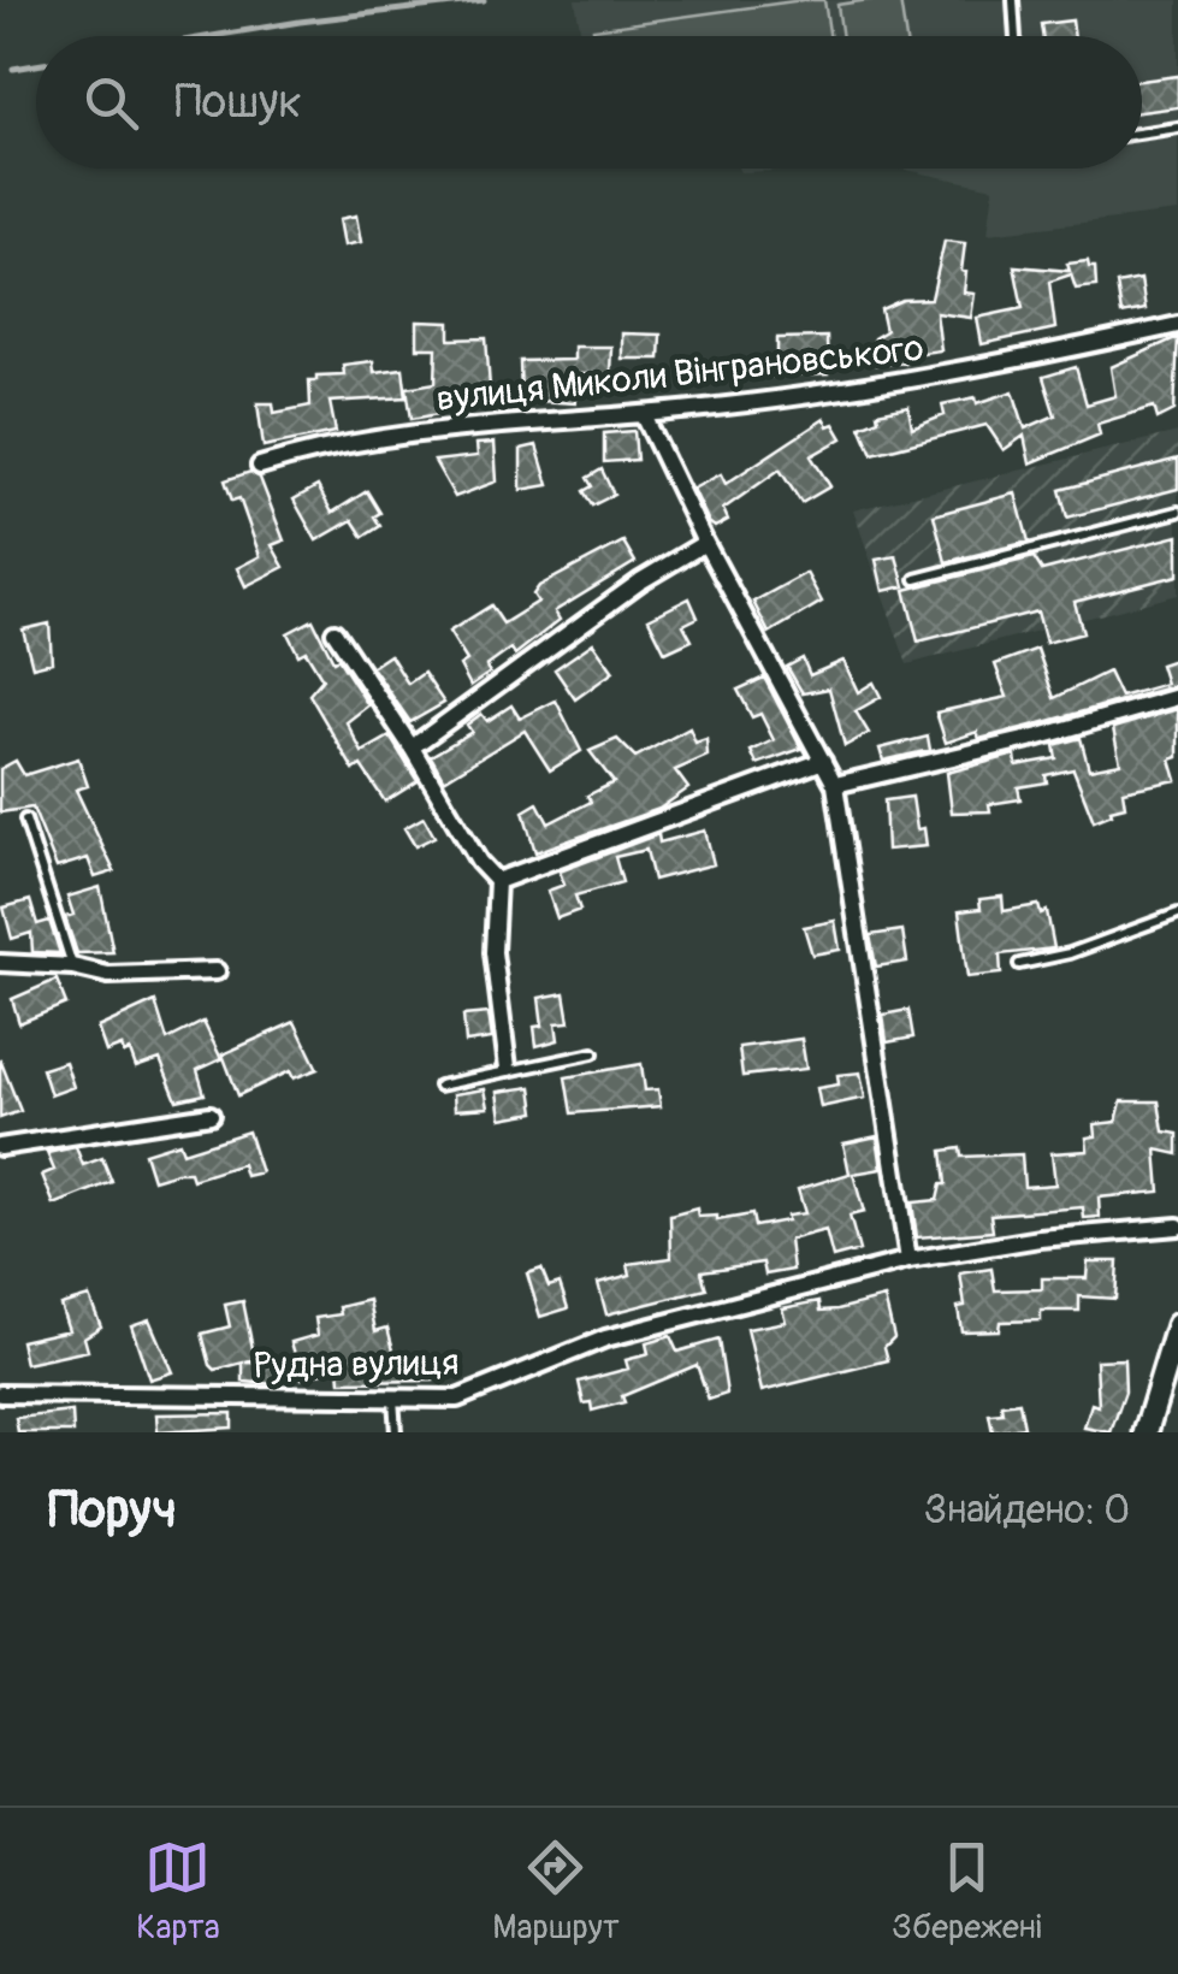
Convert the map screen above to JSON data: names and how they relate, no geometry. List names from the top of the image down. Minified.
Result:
{"streets":{"street":["вулиця Миколи Вінграновського","Рудна вулиця"]},"page":{"search":"Пошук","heading":["Поруч","Знайдено: 0"],"nav":["Карта","Маршрут","Збережені"]}}
